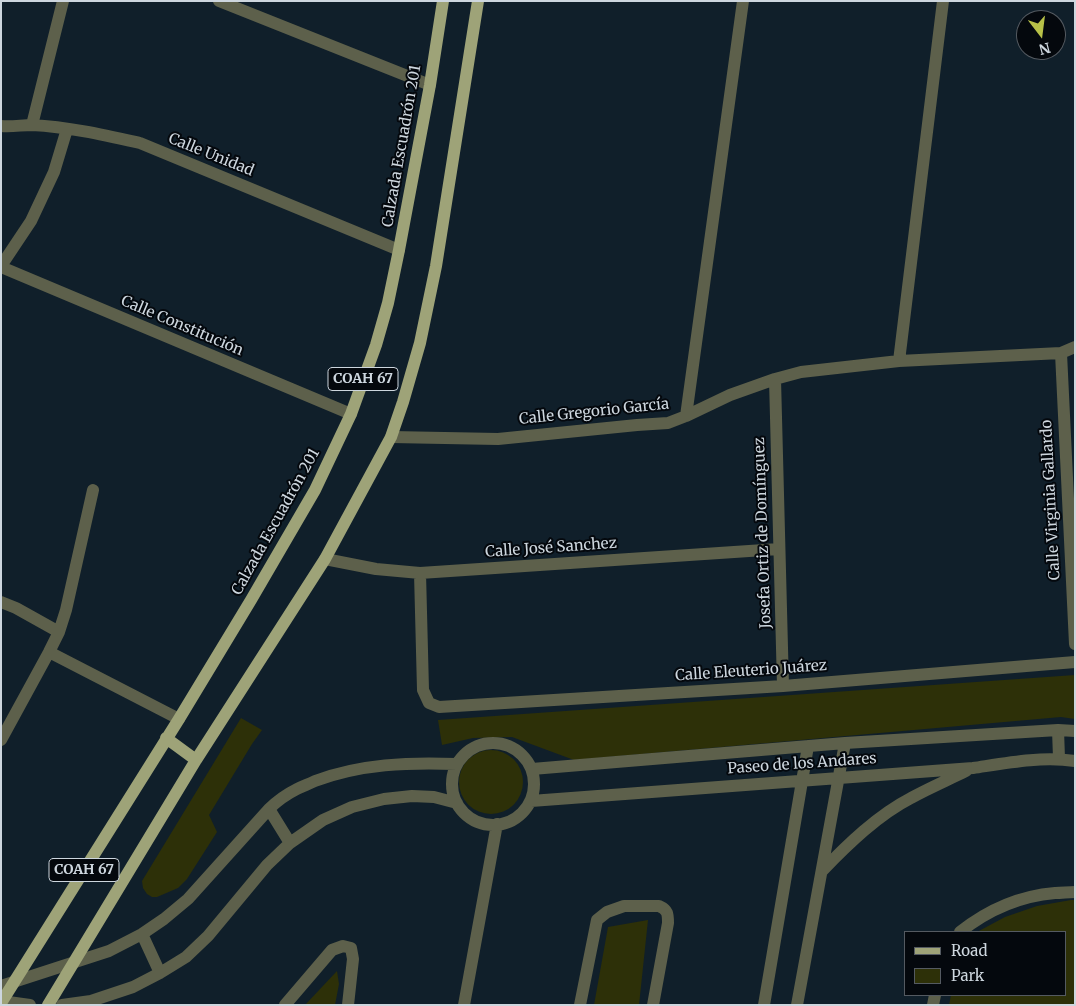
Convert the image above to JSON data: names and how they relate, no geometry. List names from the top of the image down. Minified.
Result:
{"streets":{"main road":["Calzada Escuadrón 201","COAH 67"],"street":["Calle Unidad","Calle Constitución","Calle Gregorio García","Calle Virginia Gallardo","Josefa Ortiz de Domínguez","Calle José Sanchez","Calle Eleuterio Juárez","Paseo de los Andares"]},"crossings":[["Calzada Escuadrón 201","Calle Unidad"],["Calzada Escuadrón 201","Calle Constitución"],["COAH 67","Calle Gregorio García"],["COAH 67","Calle José Sanchez"],["Calle Gregorio García","Calle Virginia Gallardo"],["Calle Gregorio García","Josefa Ortiz de Domínguez"],["Josefa Ortiz de Domínguez","Calle José Sanchez"],["Josefa Ortiz de Domínguez","Calle Eleuterio Juárez"],["Calle José Sanchez","Calle Eleuterio Juárez"]],"legend":["Road","Park"],"north":"bottom"}
